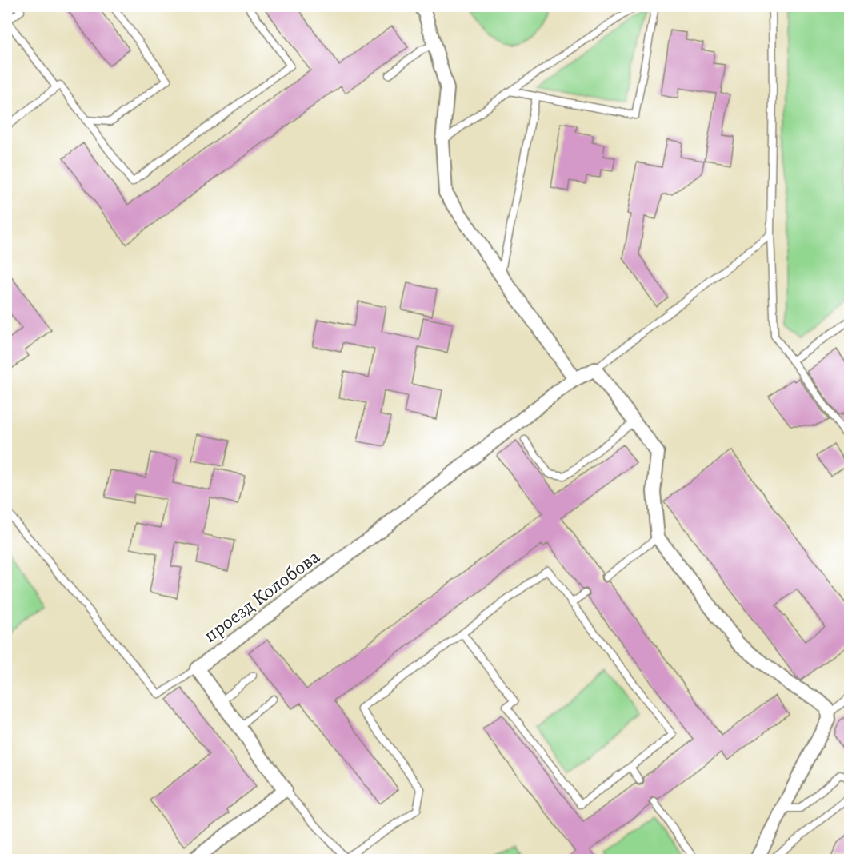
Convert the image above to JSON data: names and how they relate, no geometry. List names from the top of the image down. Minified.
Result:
{"streets":{"street":["проезд Колобова"]}}
